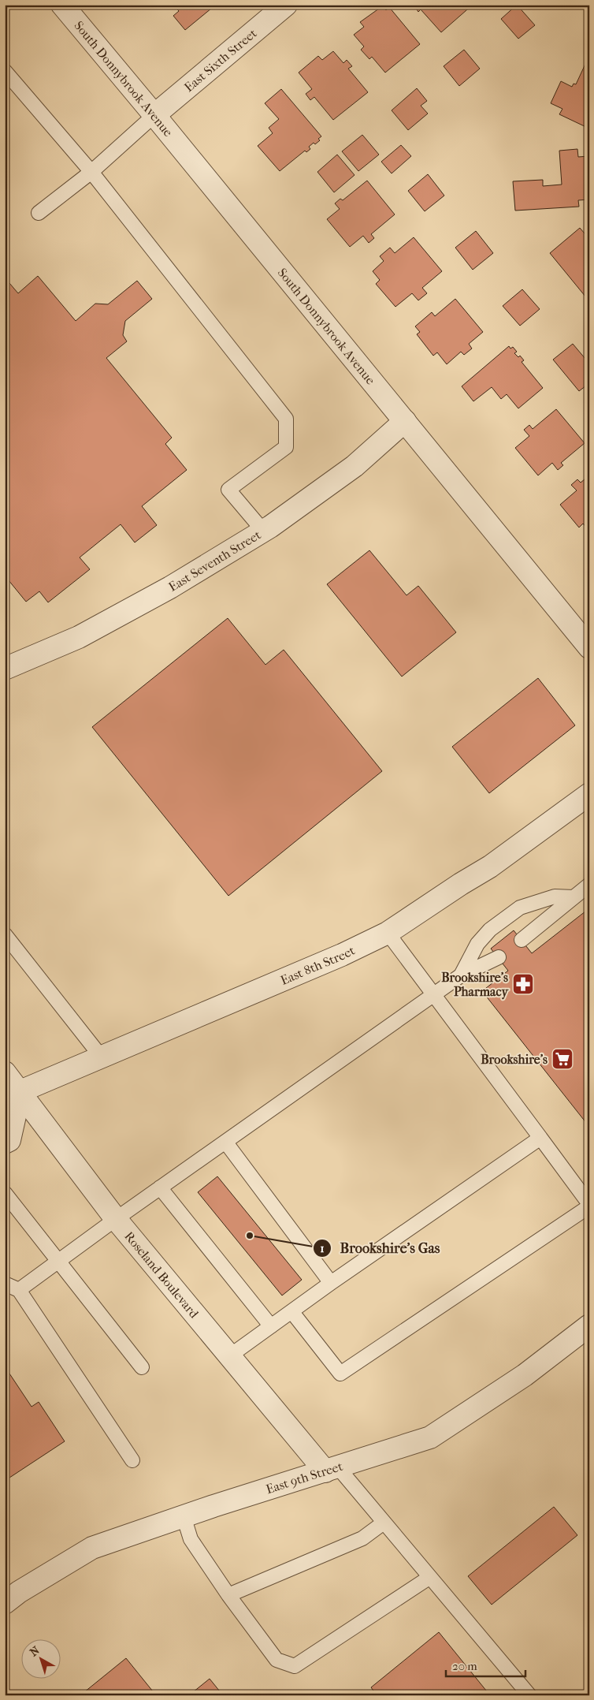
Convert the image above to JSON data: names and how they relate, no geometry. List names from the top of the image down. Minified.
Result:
{"streets":{"street":["East Sixth Street","South Donnybrook Avenue","East Seventh Street","East 8th Street","Roseland Boulevard","East 9th Street"]},"crossings":[["East Sixth Street","South Donnybrook Avenue"],["South Donnybrook Avenue","East Seventh Street"],["East 8th Street","Roseland Boulevard"],["Roseland Boulevard","East 9th Street"]],"places":{"pharmacy":["Brookshire's Pharmacy"],"supermarket":["Brookshire's"],"other":["Brookshire's Gas"]},"scale_bar":"20 m","north":"top left"}
